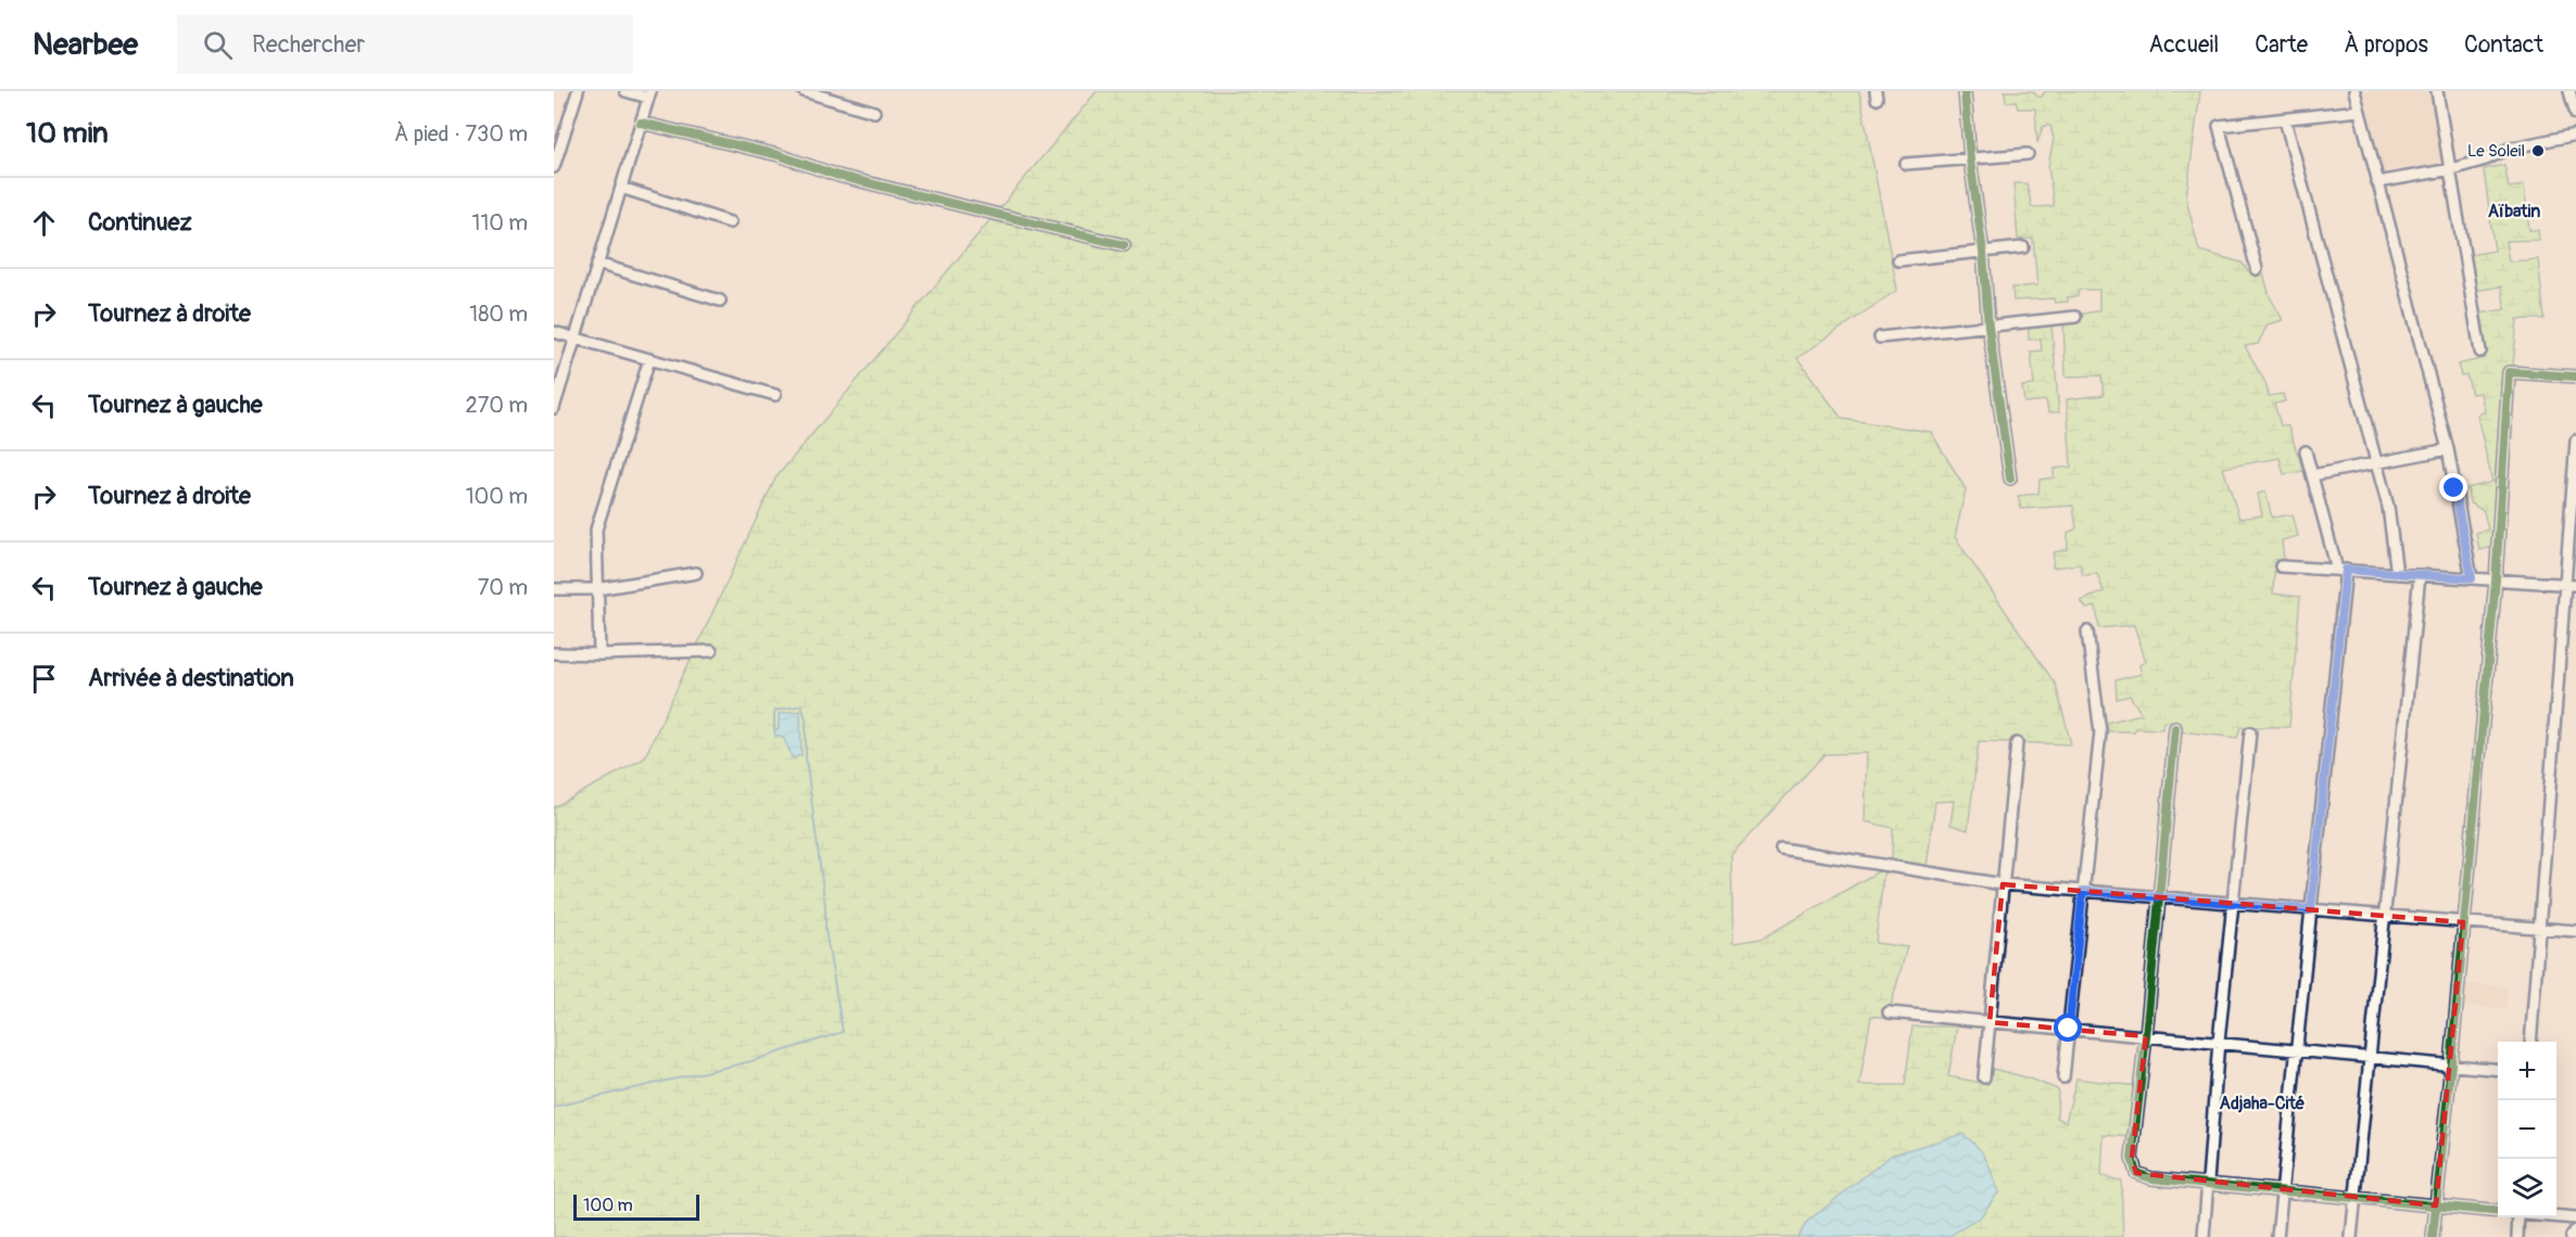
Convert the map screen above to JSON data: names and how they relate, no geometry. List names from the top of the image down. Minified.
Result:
{"districts":["Aïbatin","Adjaha-Cité"],"places":["Le Soleil"],"scale_bar":"100 m","page":{"header":"Nearbee","search":"Rechercher","nav":["Accueil","Carte","À propos","Contact"],"heading":["10 min","À pied · 730 m"],"list":[["Continuez","110 m"],["Tournez à droite","180 m"],["Tournez à gauche","270 m"],["Tournez à droite","100 m"],["Tournez à gauche","70 m"],"Arrivée à destination"],"map_buttons":["+","−"],"scale":"100 m"}}
